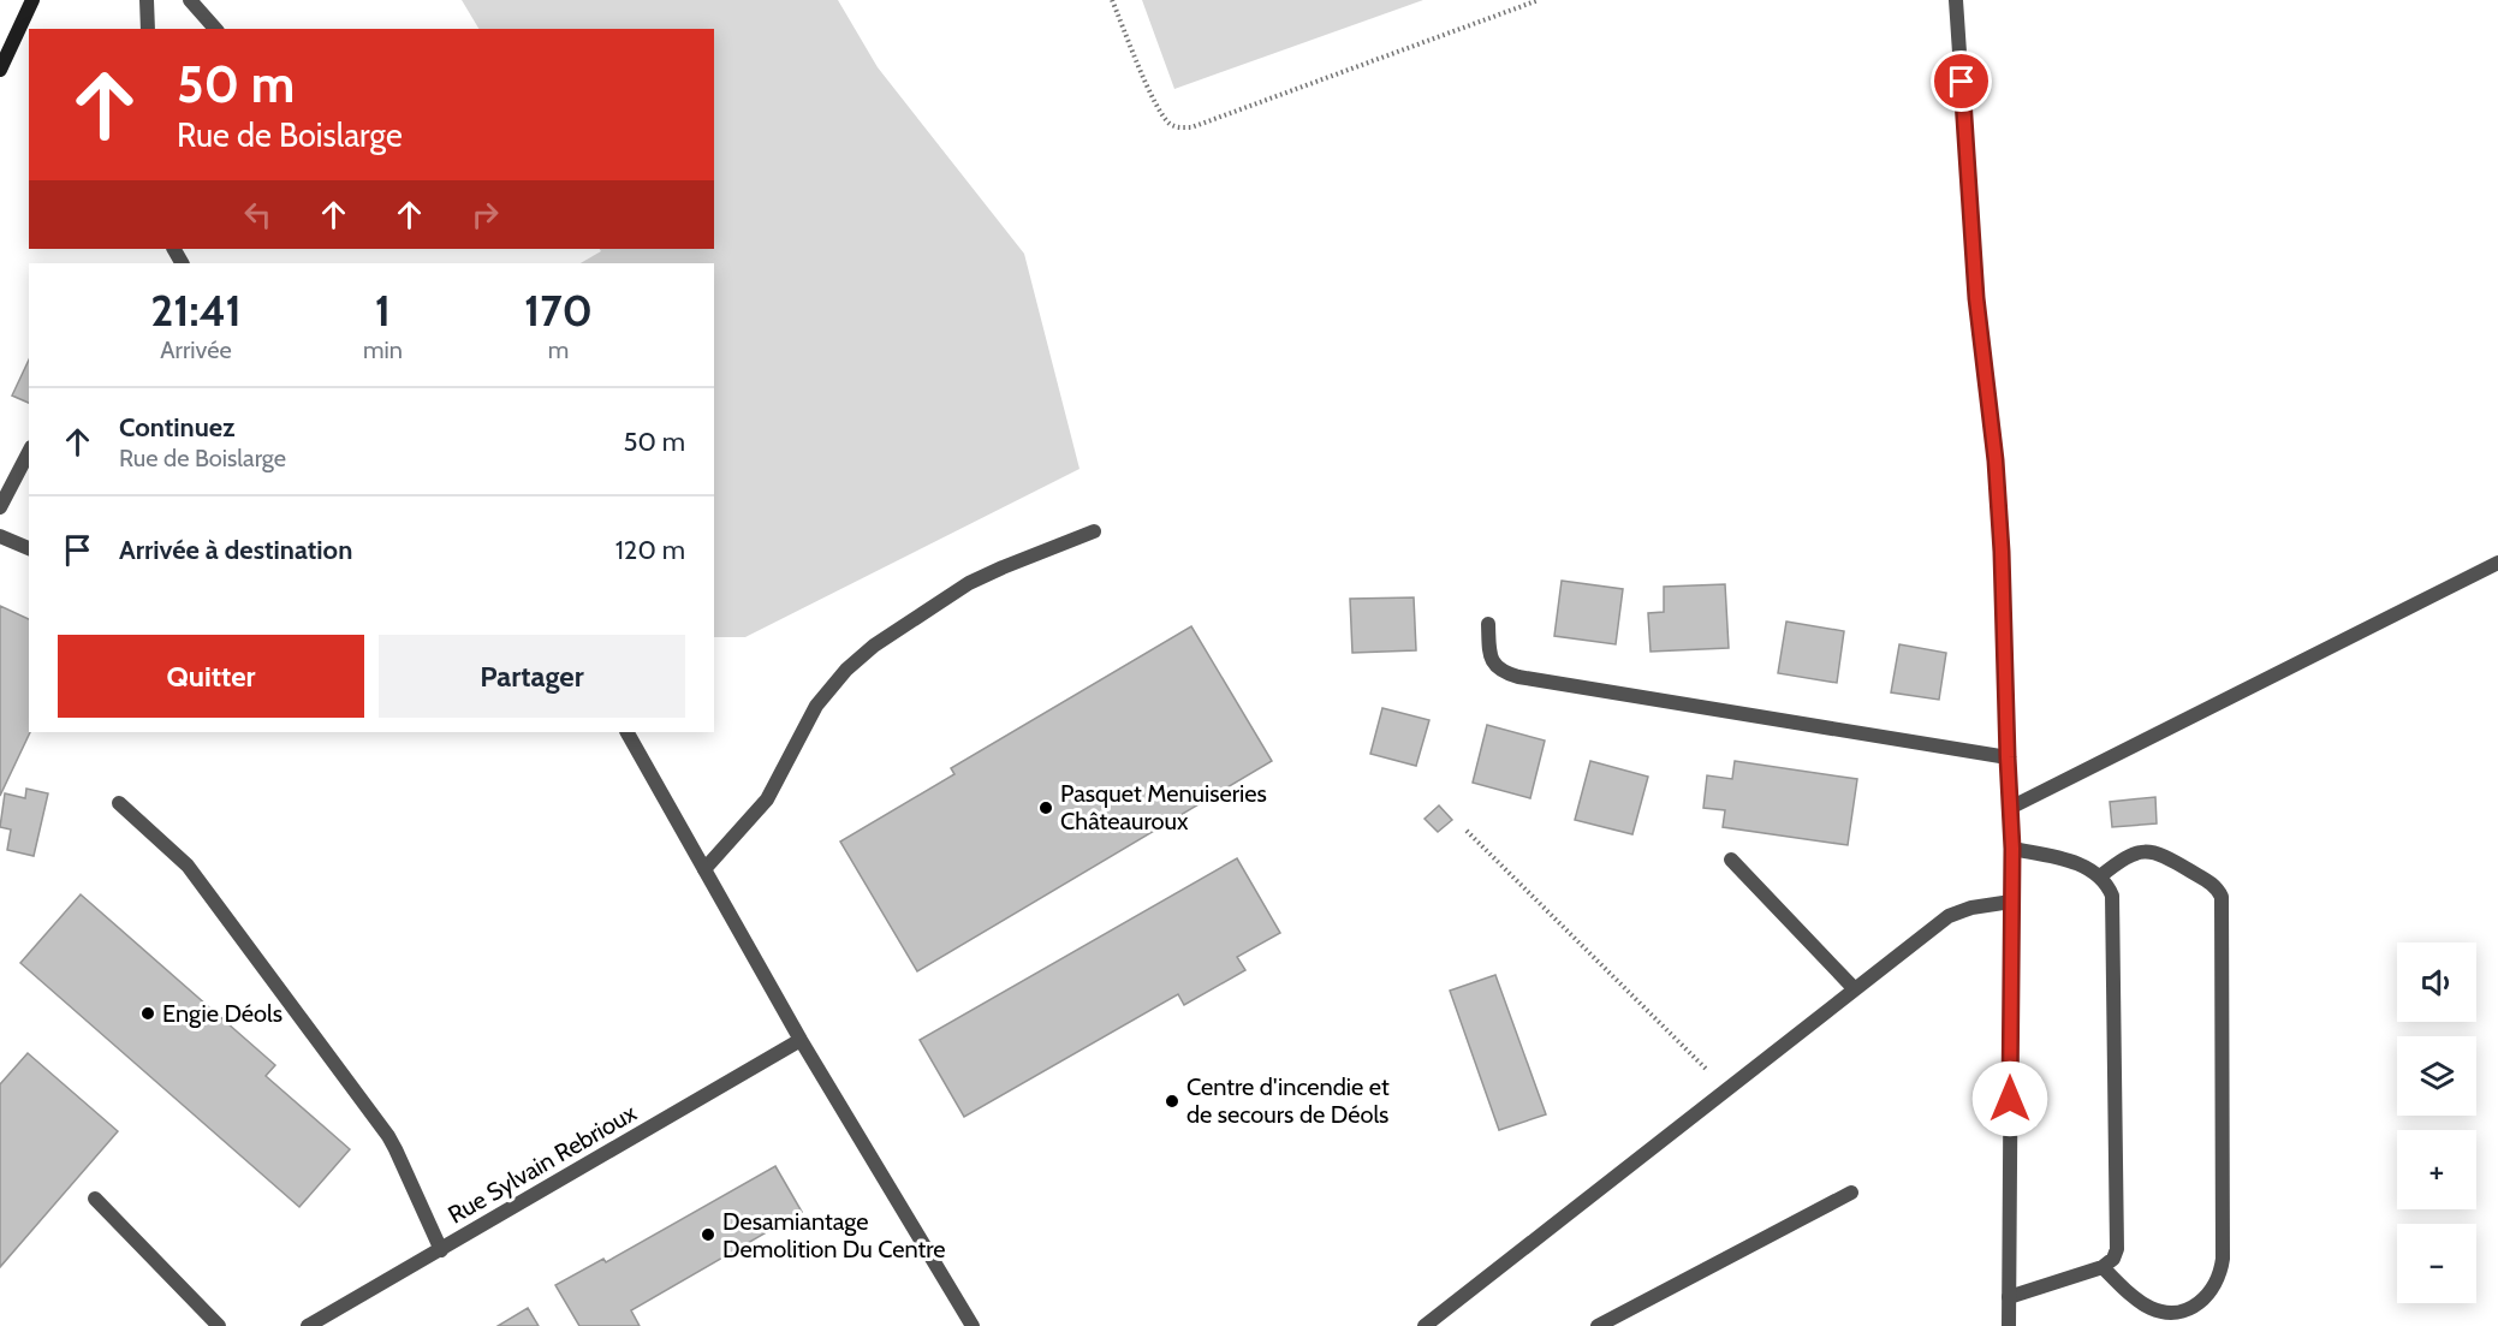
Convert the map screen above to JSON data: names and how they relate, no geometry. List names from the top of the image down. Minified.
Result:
{"streets":{"street":["Rue Sylvain Rebrioux"]},"places":["Pasquet Menuiseries Châteauroux","Engie Déols","Centre d'incendie et de secours de Déols","Desamiantage Demolition Du Centre"],"page":{"turn":["50 m","Rue de Boislarge"],"eta":["21:41","Arrivée","1","min","170","m"],"list":[{"name":"Continuez","note":"Rue de Boislarge","value":"50 m"},{"name":"Arrivée à destination","value":"120 m"}],"buttons":["Quitter","Partager"],"map_buttons":["+","−"]}}
